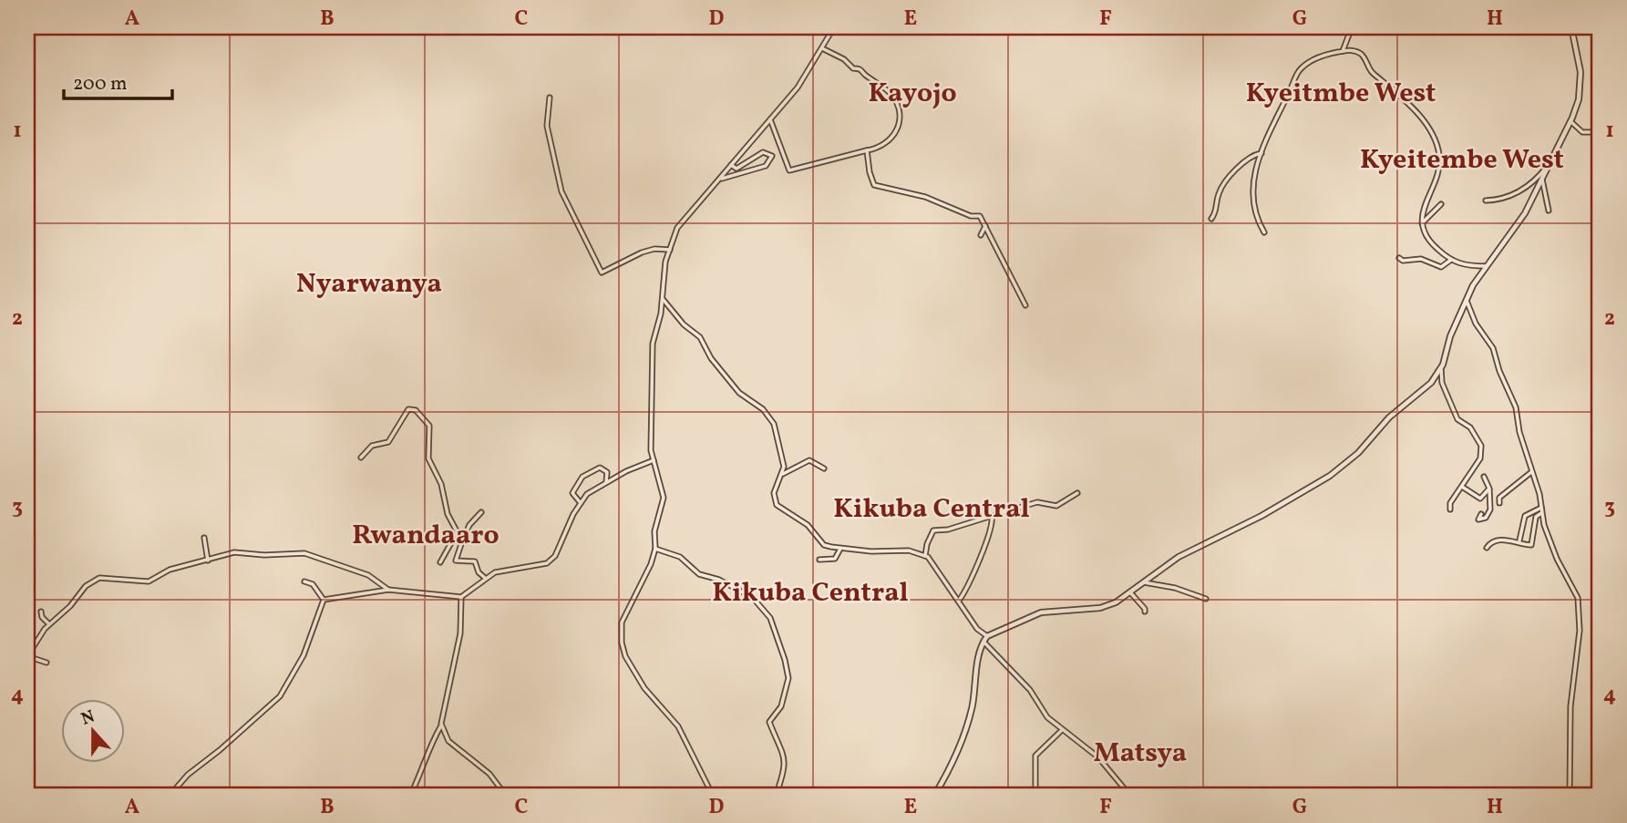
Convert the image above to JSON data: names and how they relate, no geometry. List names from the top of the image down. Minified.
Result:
{"districts":["Kayojo","Kyeitmbe West","Kyeitembe West","Nyarwanya","Kikuba Central","Rwandaaro","Kikuba Central","Matsya"],"scale_bar":"200 m","north":"top","grid":{"columns":["A","B","C","D","E","F","G","H"],"rows":["1","2","3","4"]}}
